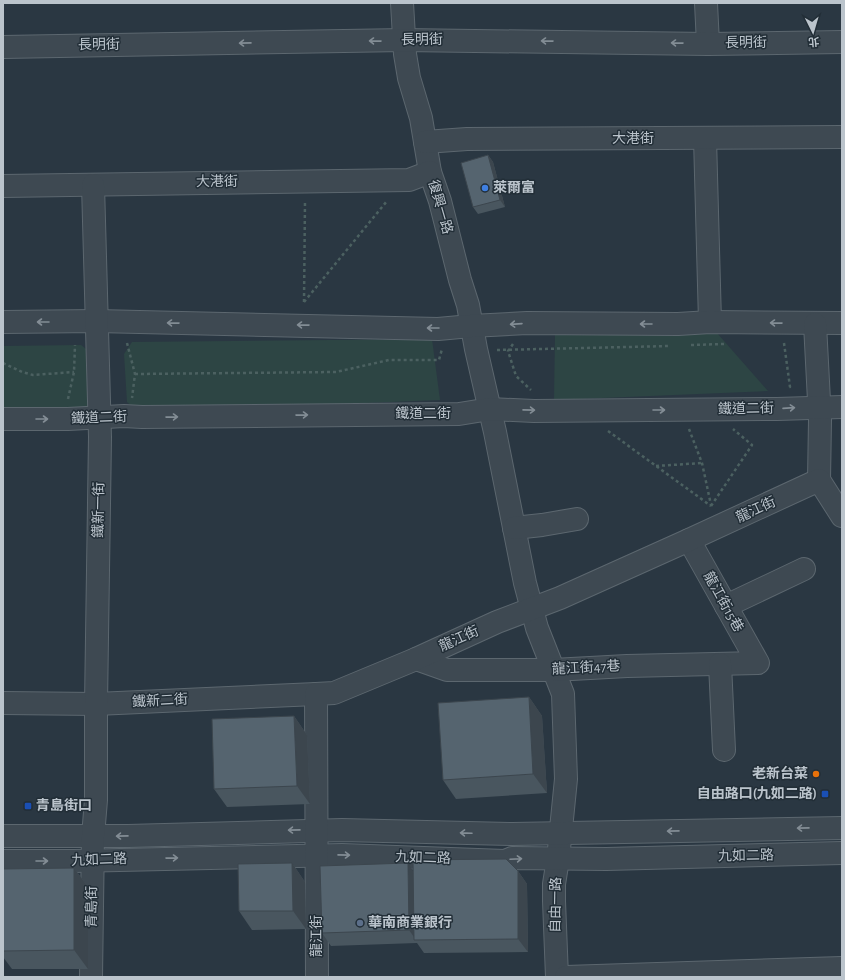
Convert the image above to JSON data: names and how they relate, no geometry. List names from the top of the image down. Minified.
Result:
{"streets":{"street":["長明街","大港街","復興一路","鐵道二街","鐵新一街","龍江街","龍江街15巷","龍江街47巷","鐵新二街","九如二路","自由一路","青島街"]},"crossings":[["長明街","復興一路"],["大港街","復興一路"],["大港街","鐵新一街"],["復興一路","鐵道二街"],["復興一路","龍江街"],["復興一路","自由一路"],["鐵道二街","鐵新一街"],["鐵新一街","鐵新二街"],["鐵新一街","九如二路"],["鐵新一街","青島街"],["龍江街","龍江街15巷"],["龍江街","龍江街47巷"],["龍江街","鐵新二街"],["龍江街","九如二路"],["龍江街","自由一路"],["龍江街15巷","龍江街47巷"],["龍江街47巷","自由一路"],["九如二路","自由一路"],["九如二路","青島街"]],"one_way":["長明街"],"places":{"other":["萊爾富","老新台菜","華南商業銀行"],"transit":["自由路口(九如二路)","青島街口"]},"north":"bottom"}
